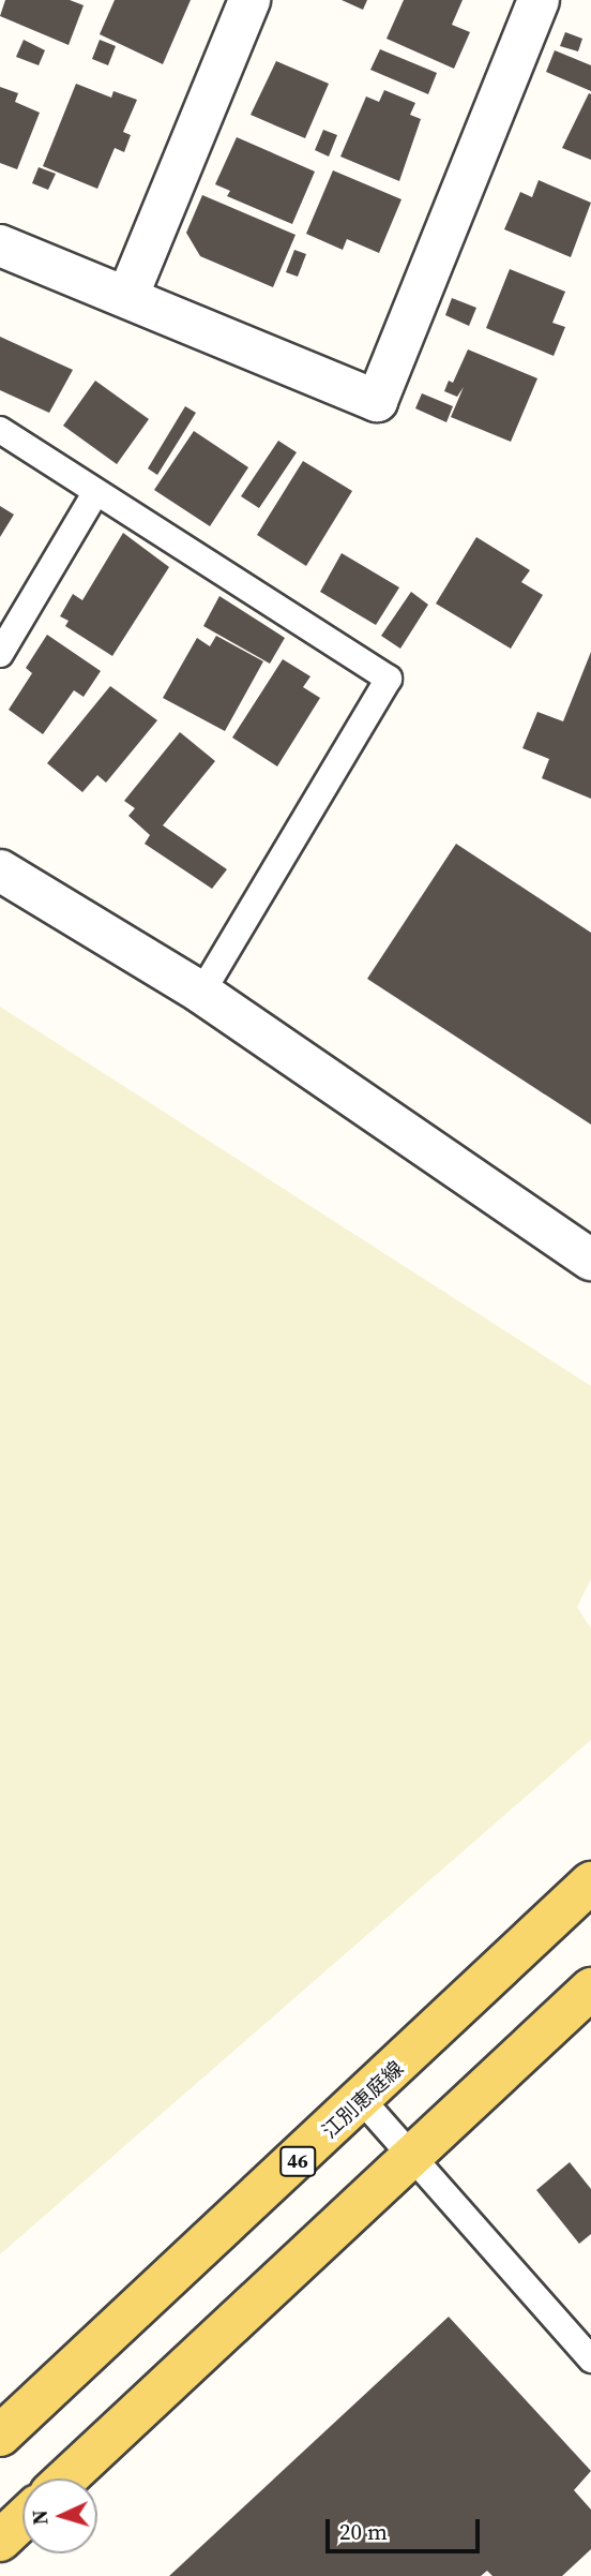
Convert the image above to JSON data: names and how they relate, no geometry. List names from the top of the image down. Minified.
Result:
{"streets":{"main road":["江別恵庭線","46"]},"scale_bar":"20 m","north":"left"}
